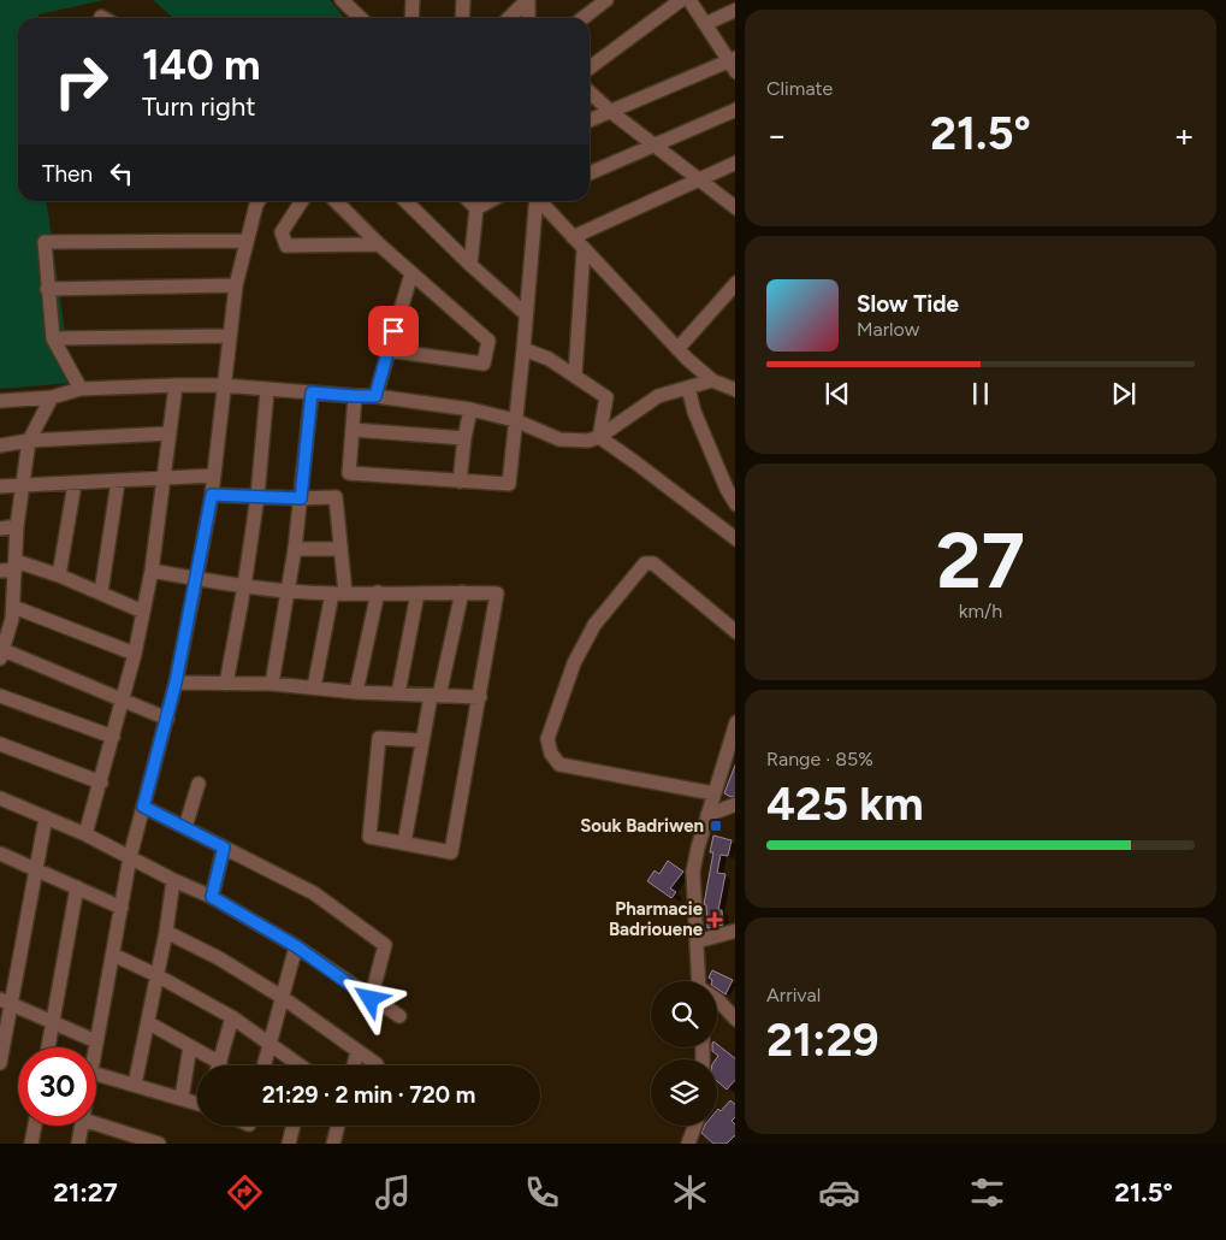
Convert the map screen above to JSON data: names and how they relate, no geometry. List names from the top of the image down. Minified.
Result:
{"places":{"transit":["Souk Badriwen"],"health":["Pharmacie Badriouene"]},"page":{"tile":["Climate",["27","km/h"],["Range · 85%","425 km"],["Arrival","21:29"]],"turn":["140 m","Turn right"],"heat":["−","21.5°","+"],"then":"Then","song":["Slow Tide","Marlow"],"limit":"30","trip":"21:29 · 2 min · 720 m","tabs":["21:27","21.5°"]}}
